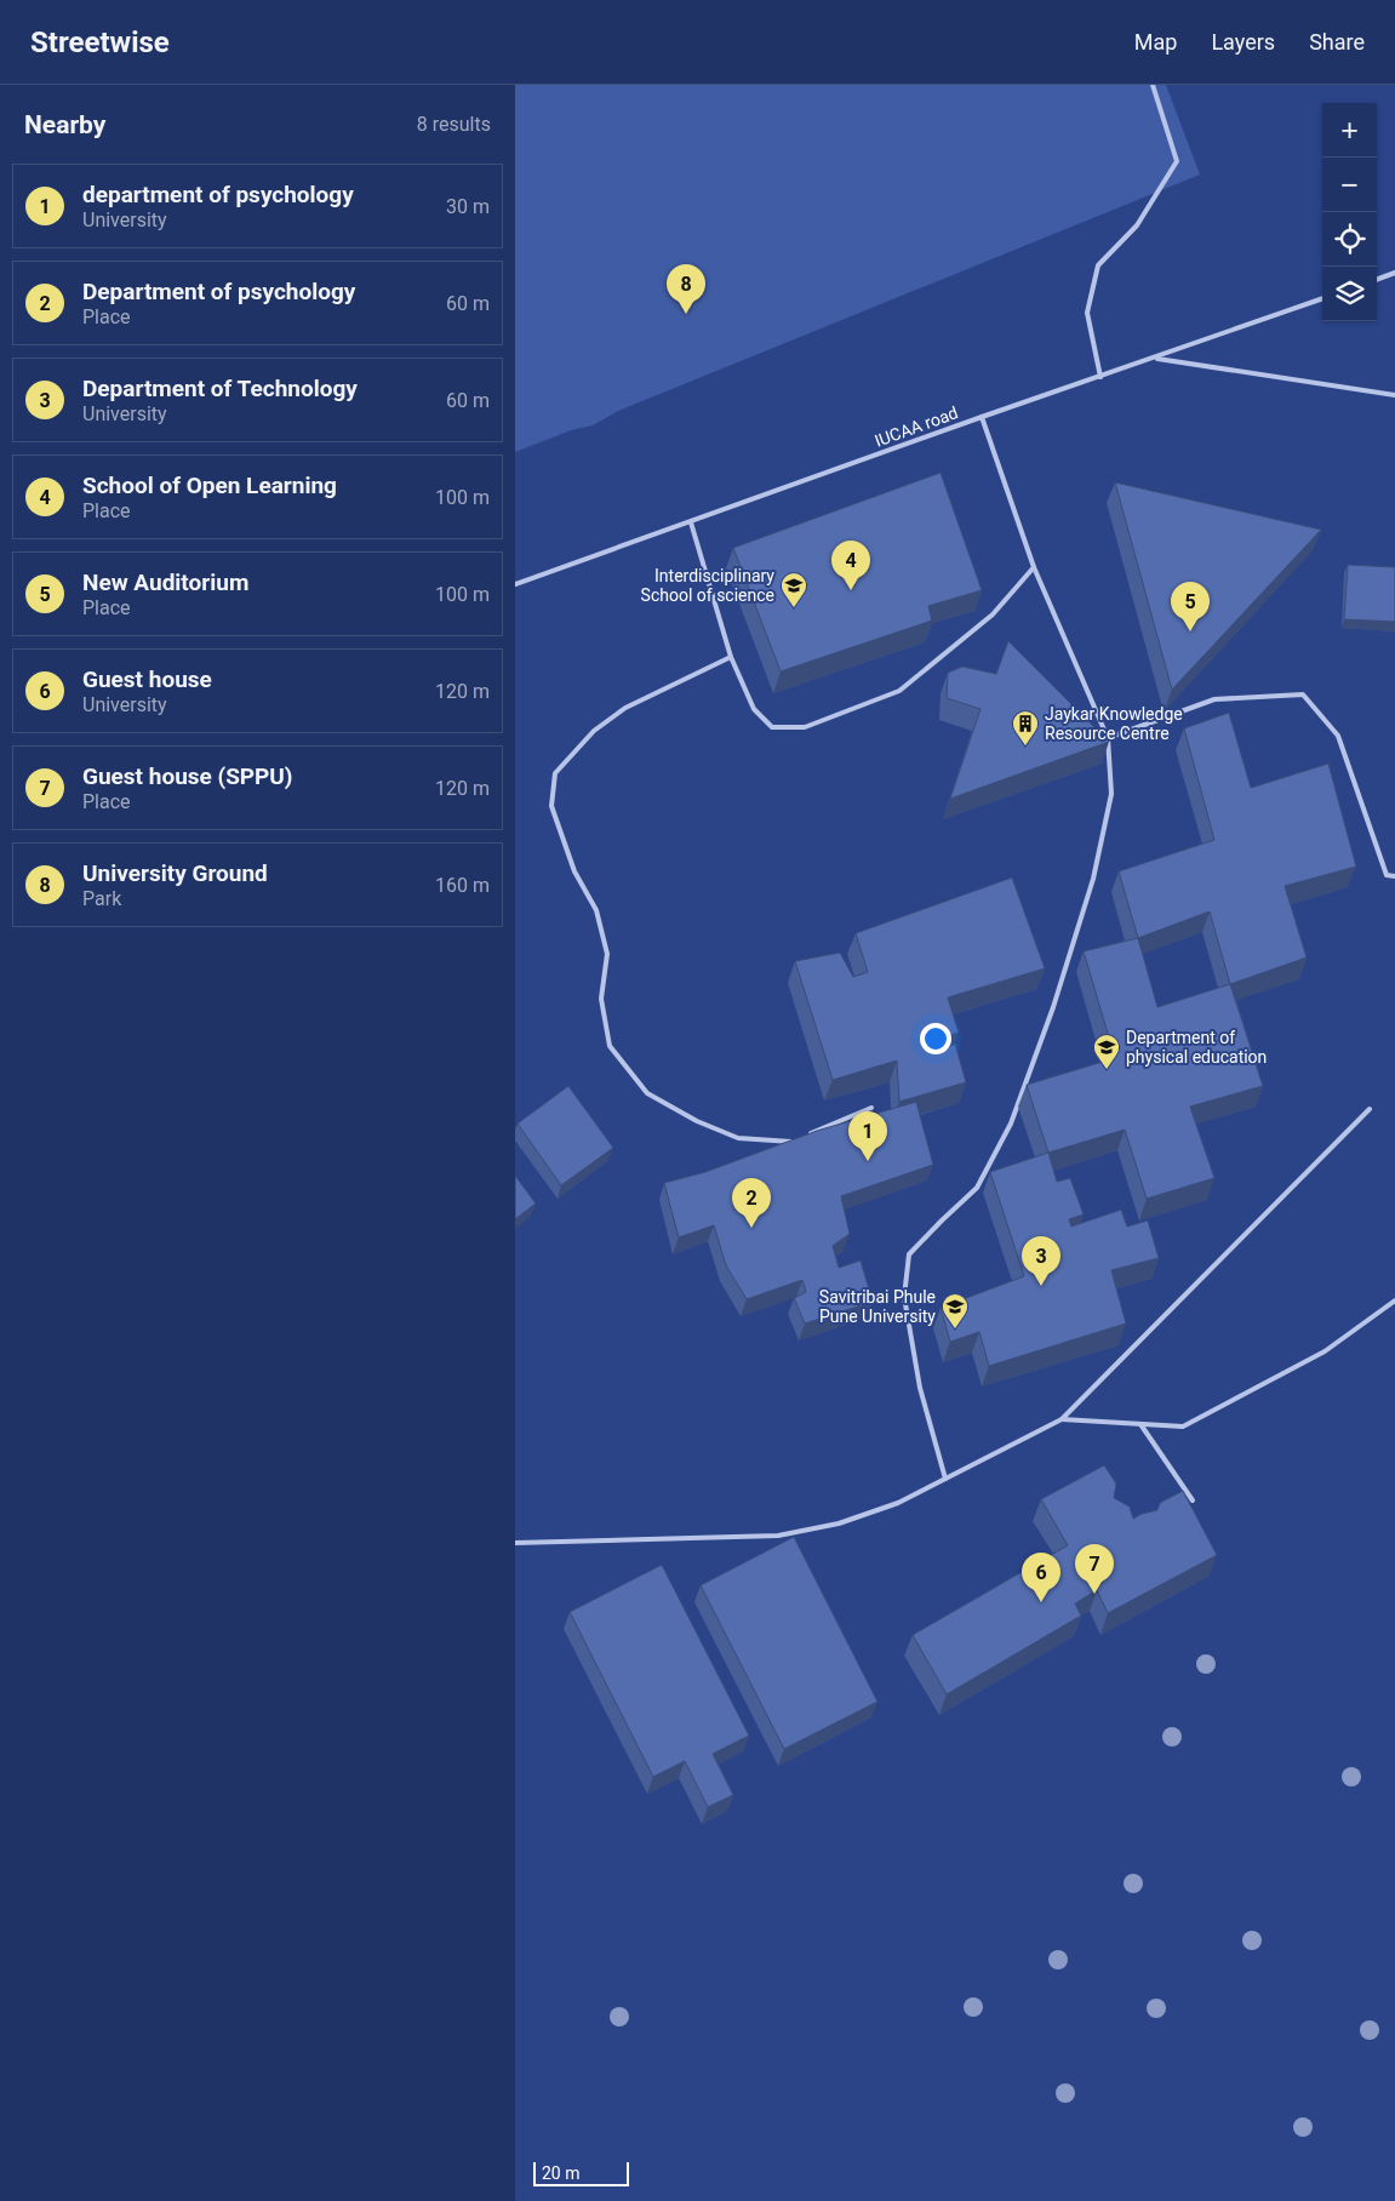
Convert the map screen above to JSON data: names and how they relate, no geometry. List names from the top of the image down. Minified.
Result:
{"streets":{"lane":["IUCAA road"]},"places":{"school or university":["Interdisciplinary School of science","Department of physical education","Savitribai Phule Pune University"],"building":["Jaykar Knowledge Resource Centre"]},"scale_bar":"20 m","page":{"header":"Streetwise","nav":["Map","Layers","Share"],"heading":["Nearby","8 results"],"map_buttons":["+","−"],"list":[{"mark":"1","name":"department of psychology","note":"University","value":"30 m"},{"mark":"2","name":"Department of psychology","note":"Place","value":"60 m"},{"mark":"3","name":"Department of Technology","note":"University","value":"60 m"},{"mark":"4","name":"School of Open Learning","note":"Place","value":"100 m"},{"mark":"5","name":"New Auditorium","note":"Place","value":"100 m"},{"mark":"6","name":"Guest house","note":"University","value":"120 m"},{"mark":"7","name":"Guest house (SPPU)","note":"Place","value":"120 m"},{"mark":"8","name":"University Ground","note":"Park","value":"160 m"}],"pins":["8","4","5","1","2","3","7","6"],"scale":"20 m"}}
